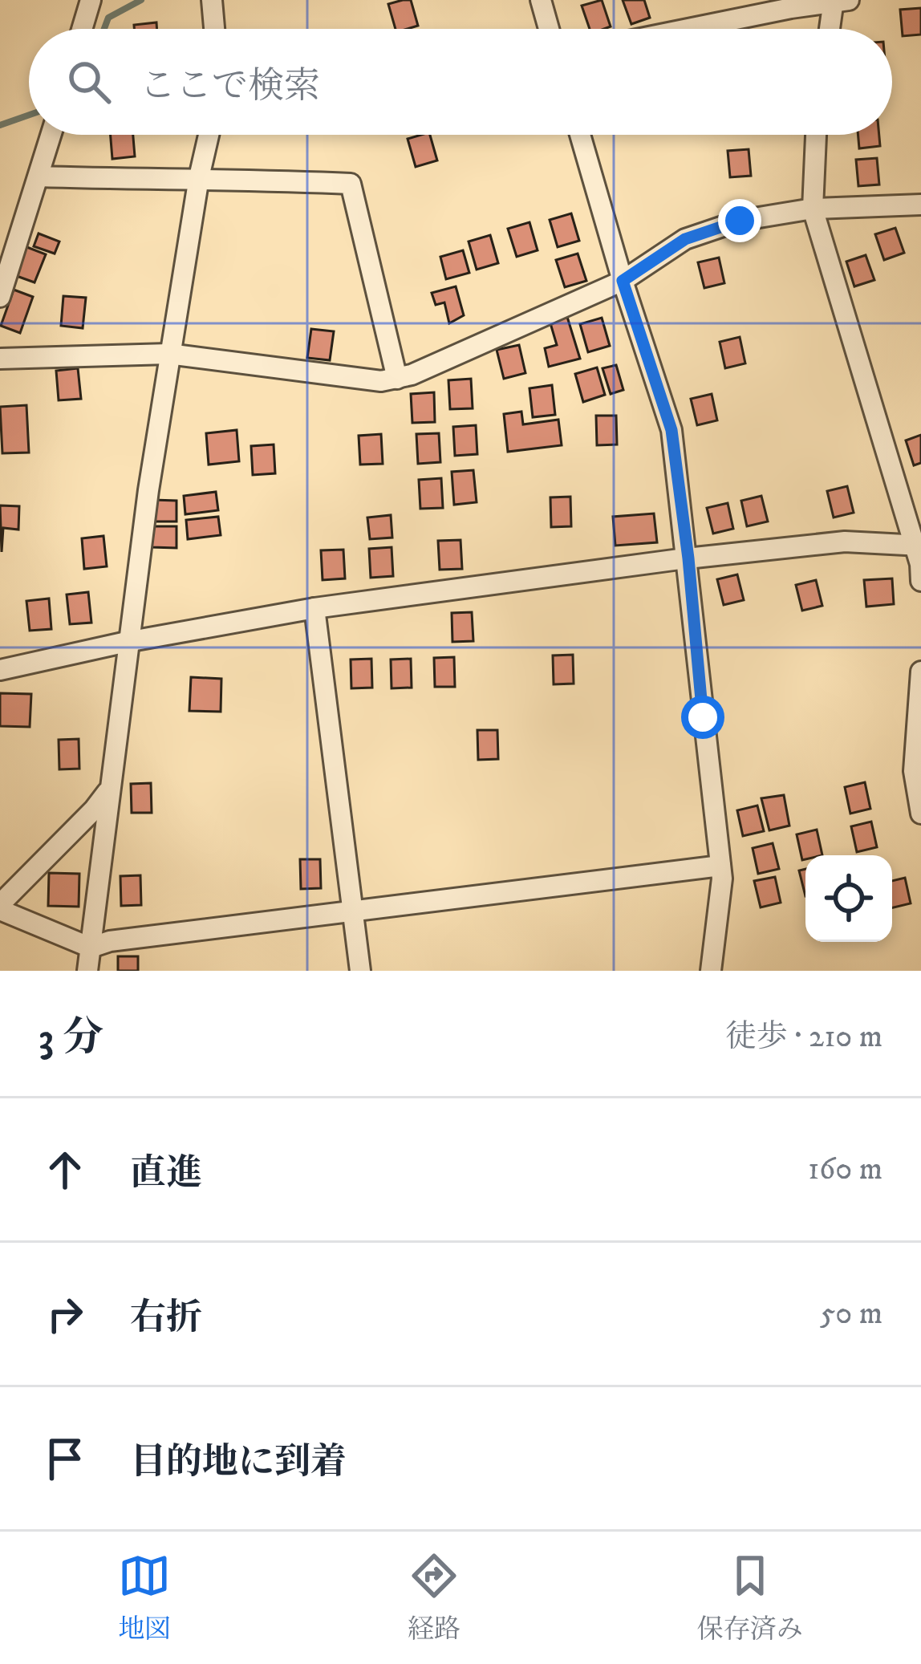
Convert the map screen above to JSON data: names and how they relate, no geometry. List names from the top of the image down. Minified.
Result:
{"page":{"search":"ここで検索","heading":["3 分","徒歩 · 210 m"],"list":[["直進","160 m"],["右折","50 m"],"目的地に到着"],"nav":["地図","経路","保存済み"]}}
